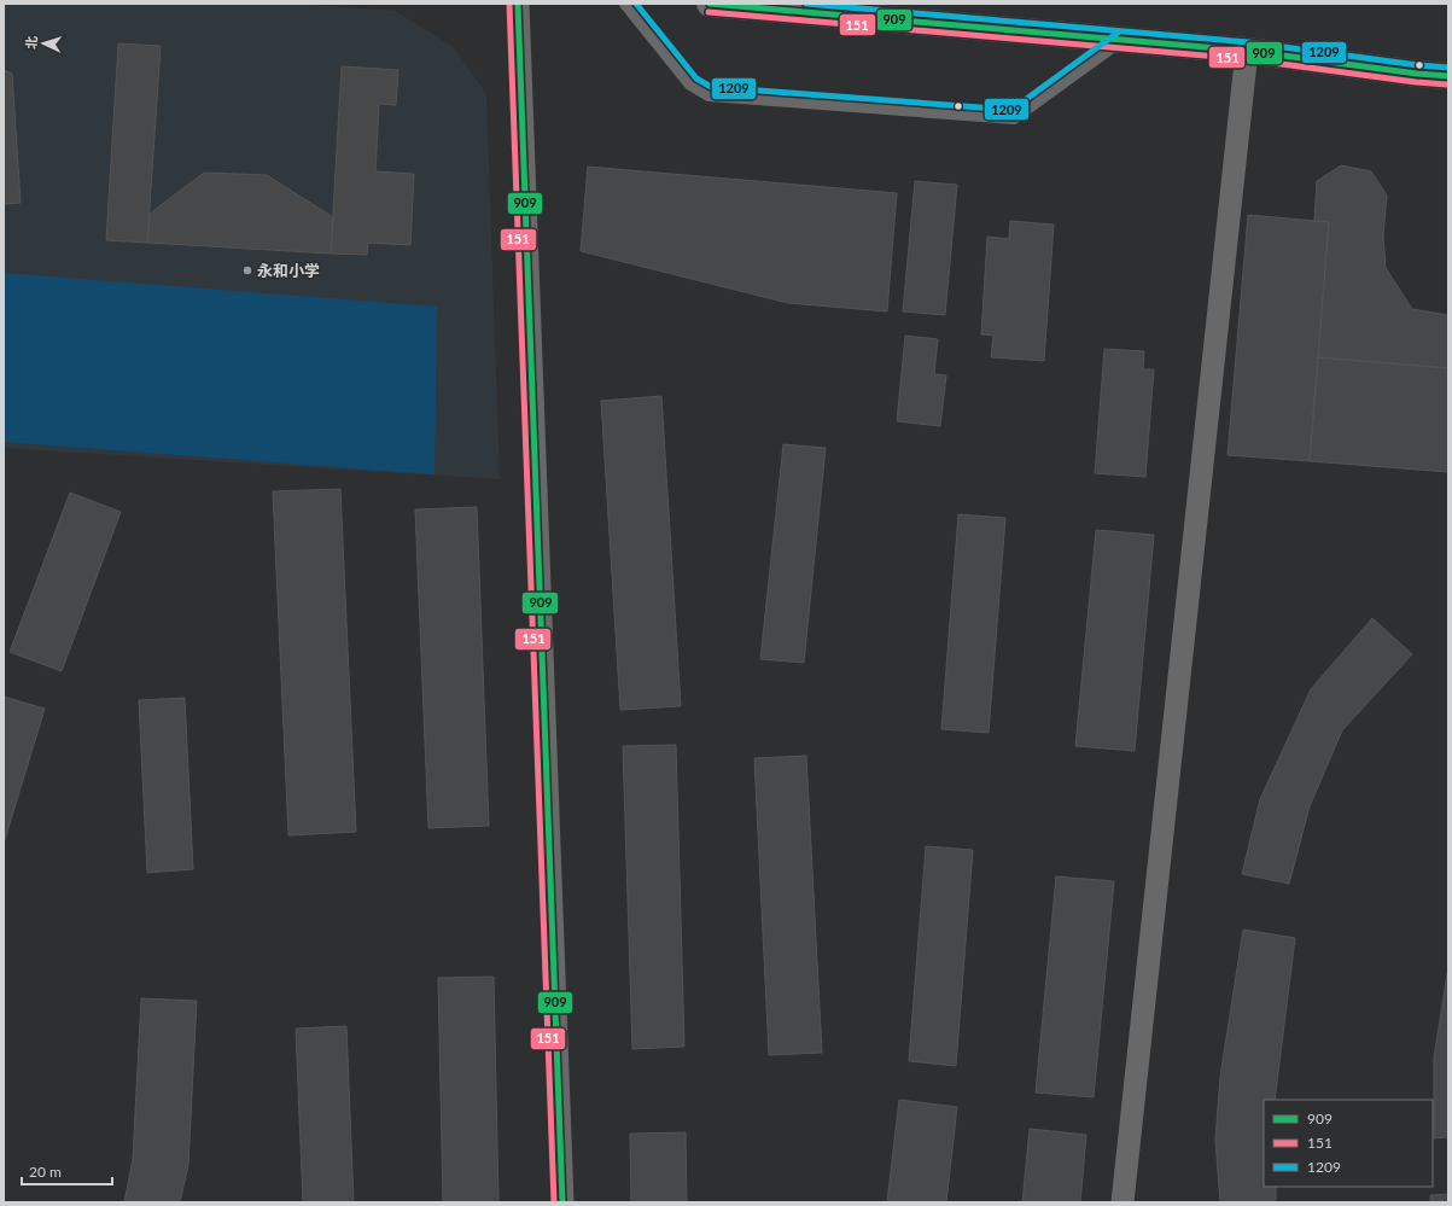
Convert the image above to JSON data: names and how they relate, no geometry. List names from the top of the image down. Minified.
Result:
{"places":["永和小学"],"lines":["transit line 909","transit line 151","transit line 1209"],"legend":["909","151","1209"],"scale_bar":"20 m","north":"left"}
